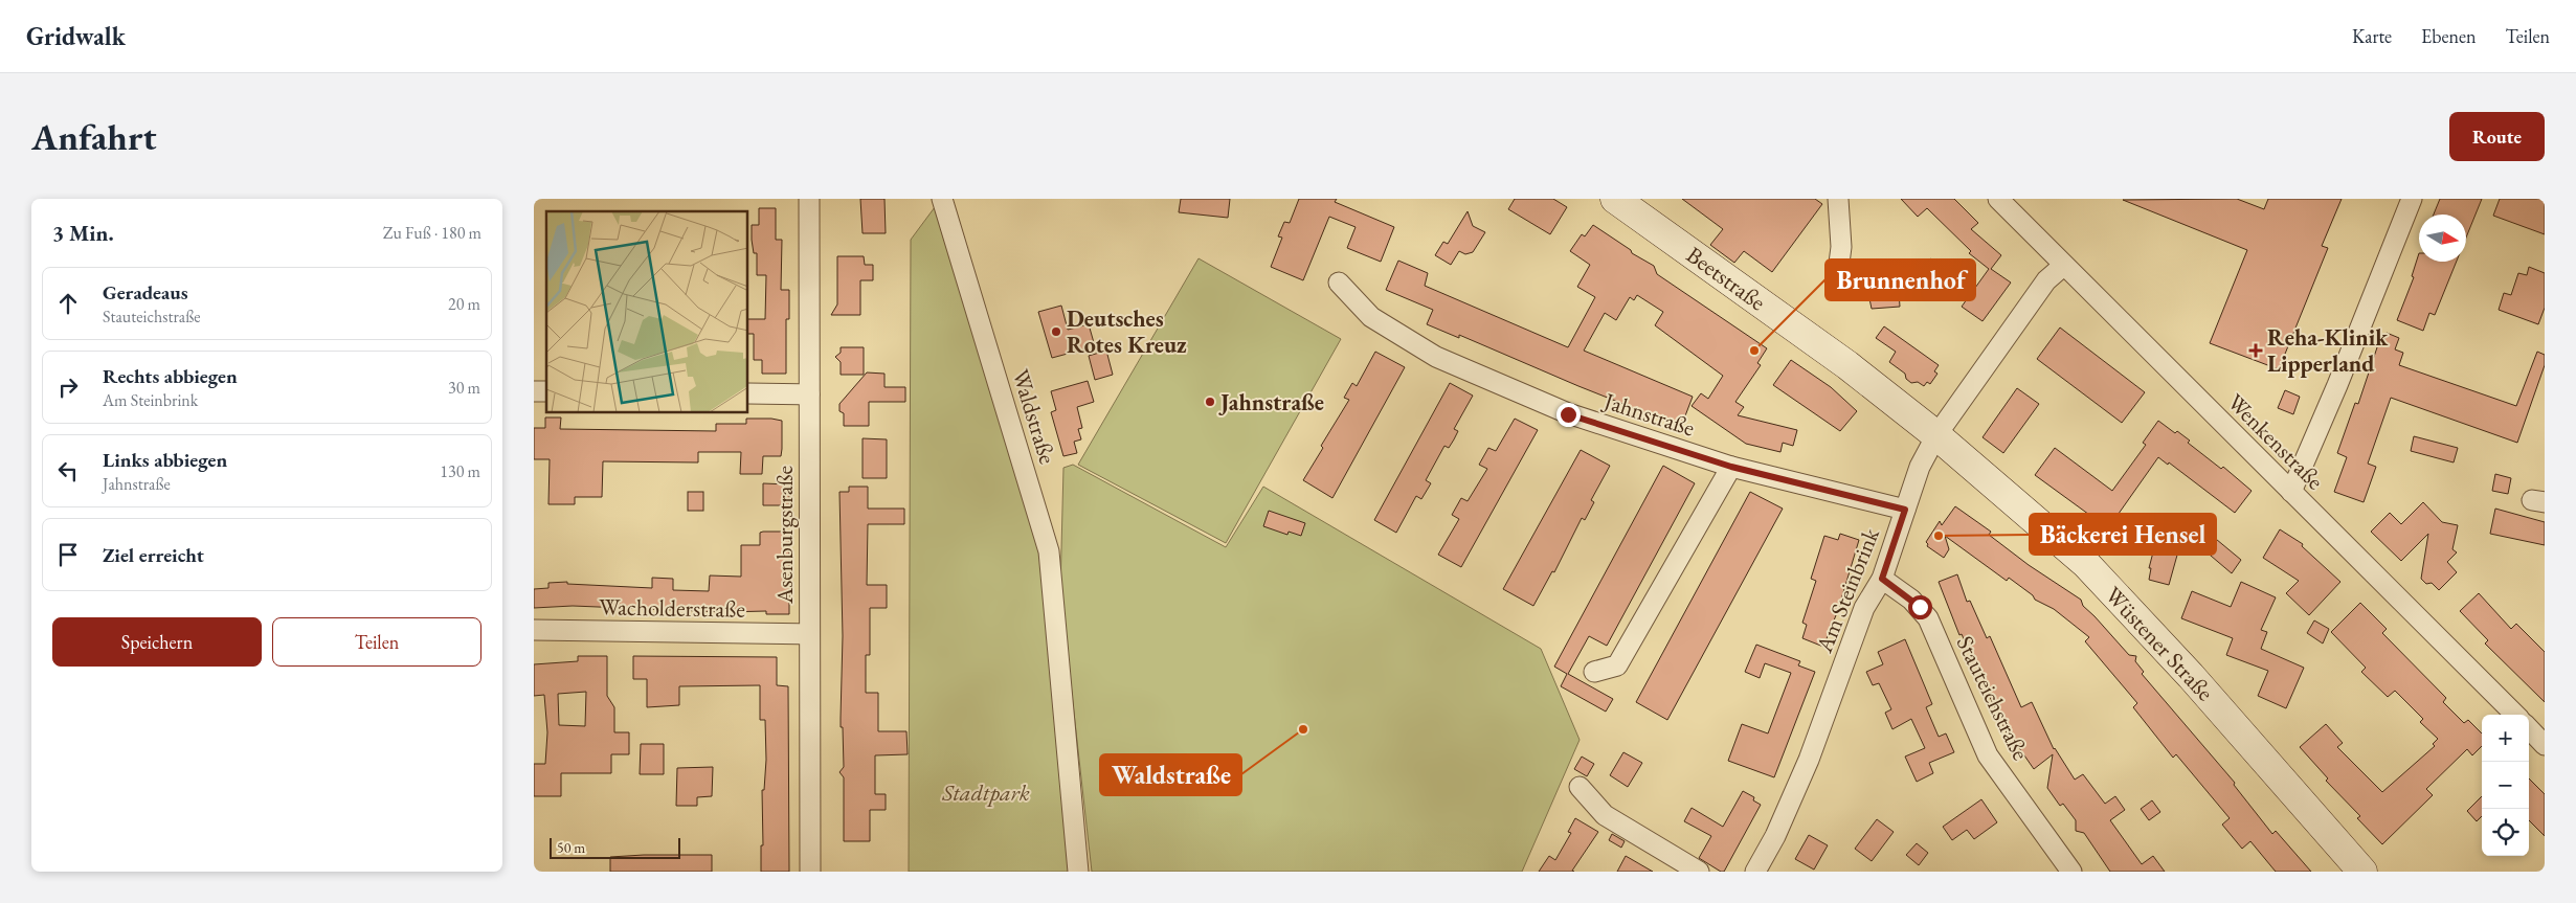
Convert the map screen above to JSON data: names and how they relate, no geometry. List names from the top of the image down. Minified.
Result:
{"streets":{"main road":["Beetstraße","Wüstener Straße"],"street":["Jahnstraße","Waldstraße","Wenkenstraße","Asenburgstraße","Am Steinbrink","Wacholderstraße","Stauteichstraße"]},"crossings":[["Beetstraße","Am Steinbrink"],["Beetstraße","Wüstener Straße"],["Jahnstraße","Am Steinbrink"],["Wenkenstraße","Am Steinbrink"],["Asenburgstraße","Wacholderstraße"],["Am Steinbrink","Wüstener Straße"],["Am Steinbrink","Stauteichstraße"]],"parks":["Stadtpark"],"places":{"other":["Deutsches Rotes Kreuz","Brunnenhof","Jahnstraße","Bäckerei Hensel","Waldstraße"],"health":["Reha-Klinik Lipperland"]},"scale_bar":"50 m","north":"right","page":{"header":"Gridwalk","nav":["Karte","Ebenen","Teilen"],"buttons":["Route",["Speichern","Teilen"]],"title":"Anfahrt","heading":["3 Min.","Zu Fuß · 180 m"],"list":[["Geradeaus","Stauteichstraße","20 m"],["Rechts abbiegen","Am Steinbrink","30 m"],["Links abbiegen","Jahnstraße","130 m"],"Ziel erreicht"],"map_buttons":["+","−"],"scale":"50 m"}}
